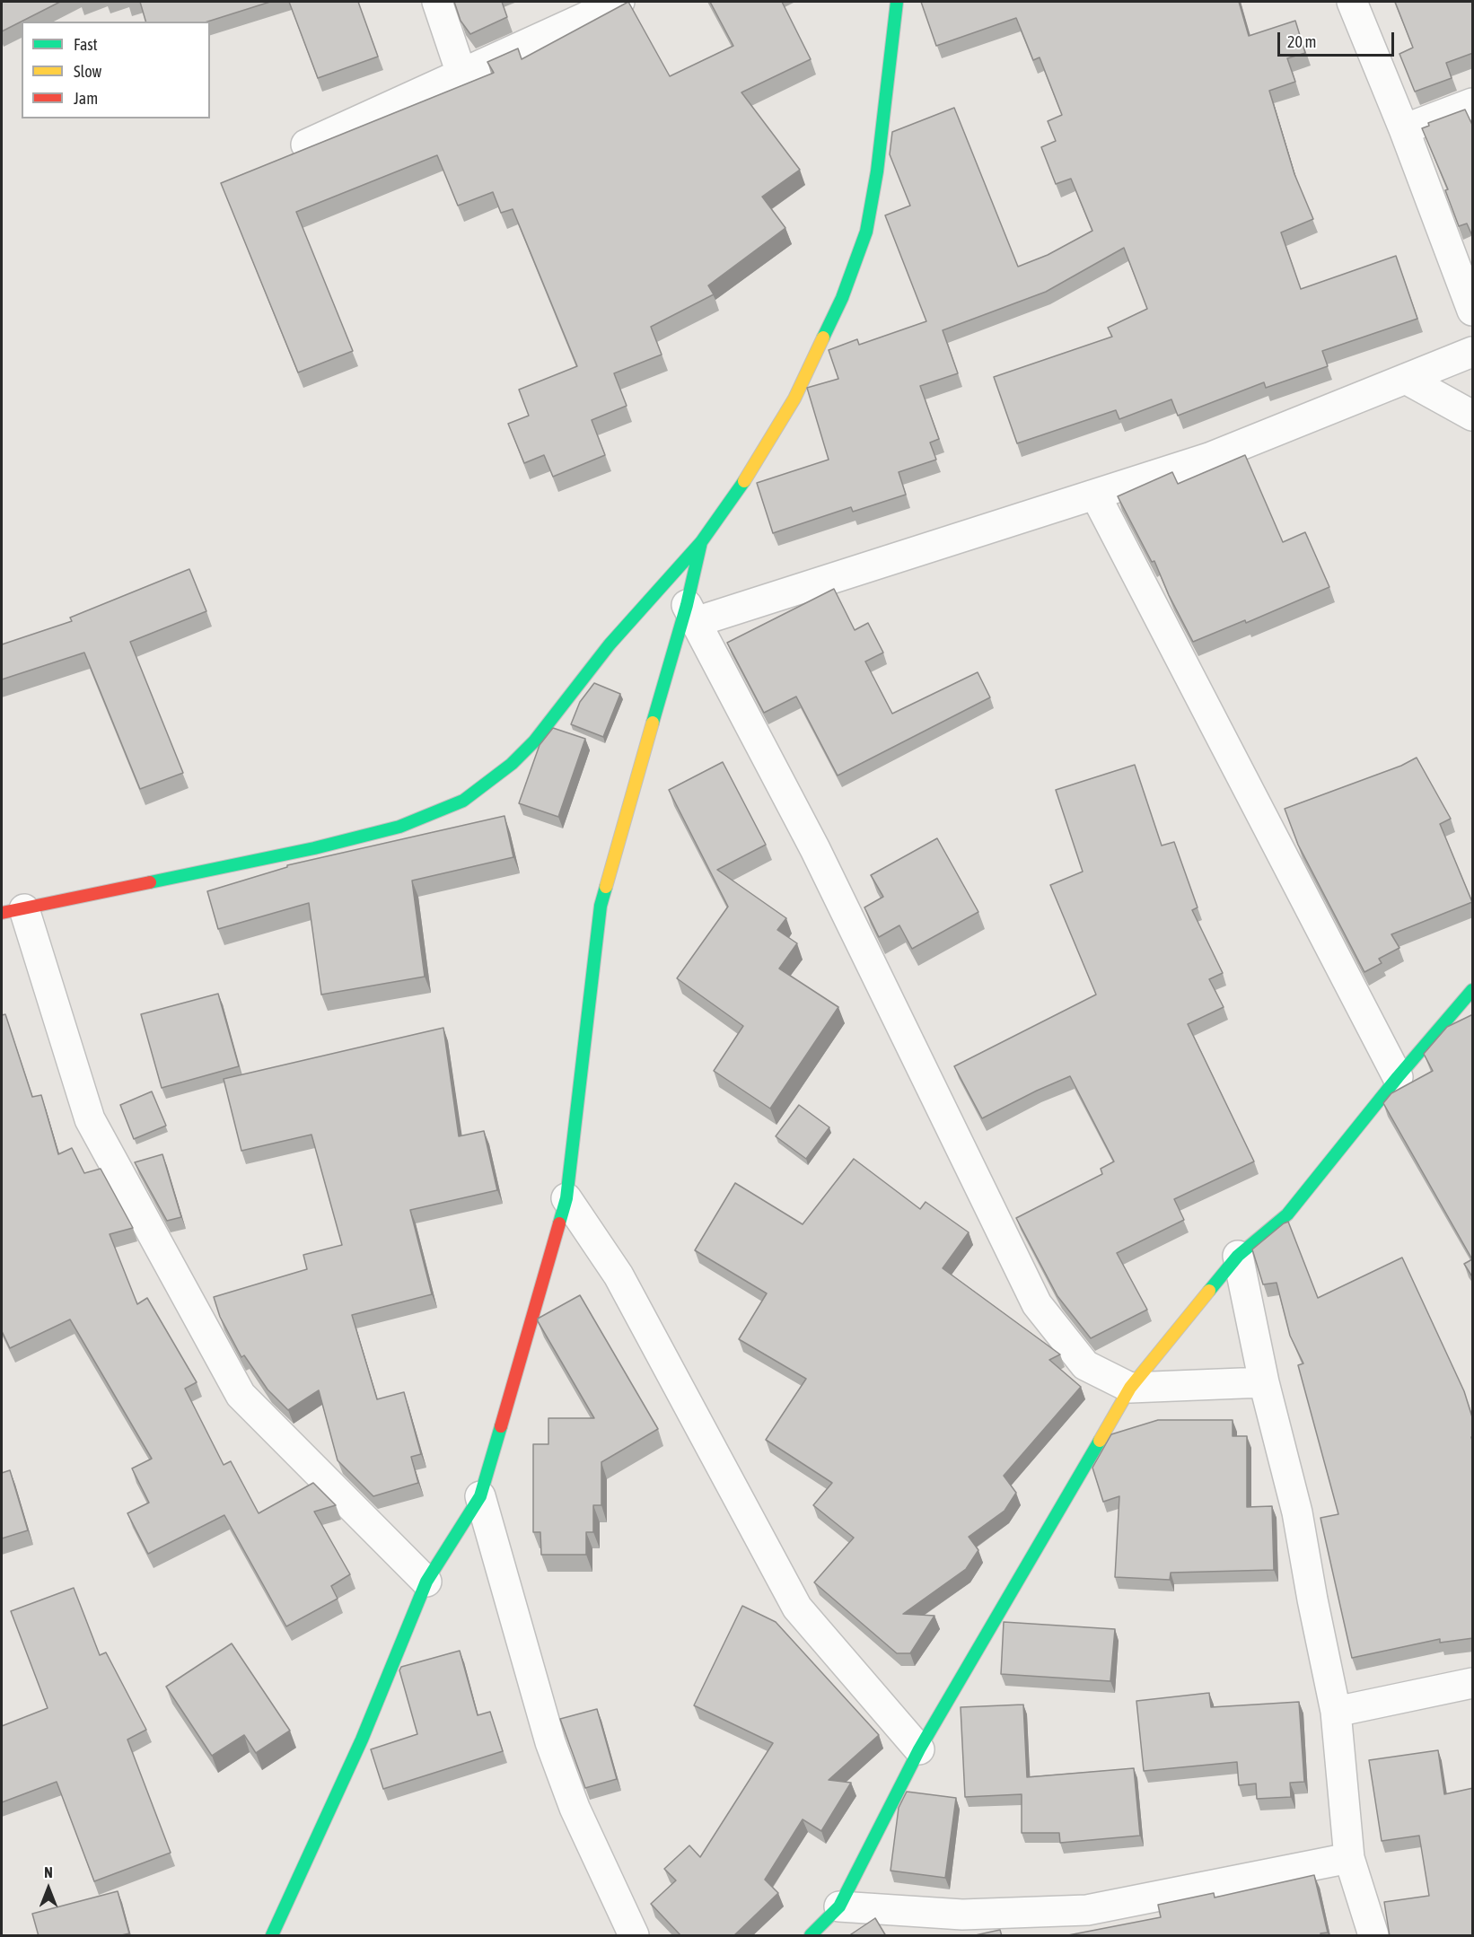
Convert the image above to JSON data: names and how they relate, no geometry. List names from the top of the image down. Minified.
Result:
{"legend":["Fast","Slow","Jam"],"scale_bar":"20 m","north":"top"}
